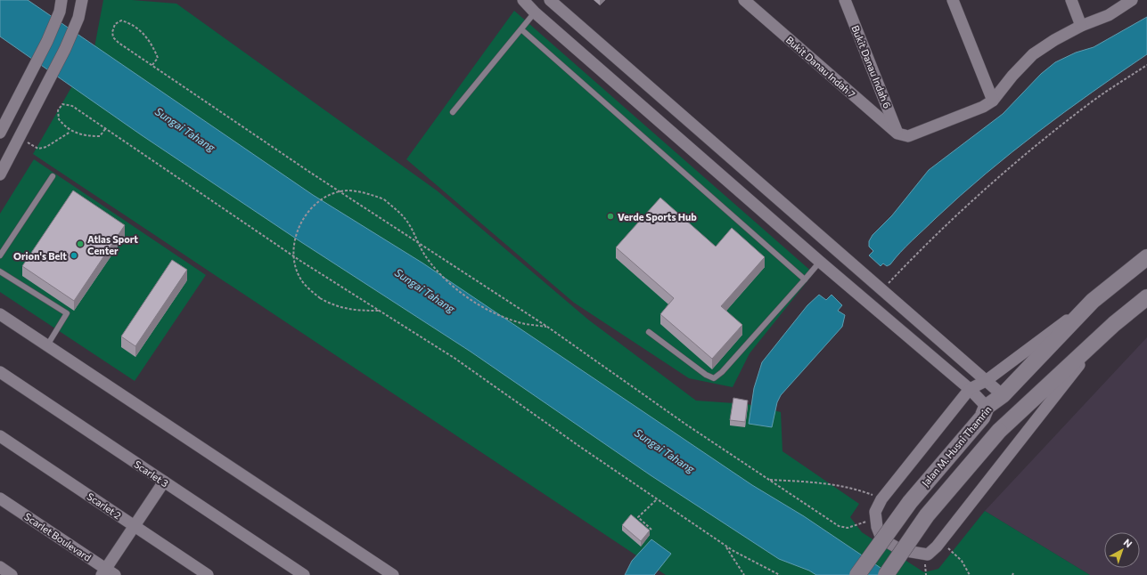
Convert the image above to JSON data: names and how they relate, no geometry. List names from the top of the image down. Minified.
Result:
{"streets":{"main road":["Jalan M. Husni Thamrin"],"street":["Bukit Danau Indah 7","Bukit Danau Indah 6","Scarlet 3","Scarlet 2","Scarlet Boulevard"]},"crossings":[["Bukit Danau Indah 7","Bukit Danau Indah 6"]],"water":["Sungai Tahang"],"places":["Verde Sports Hub","Atlas Sport Center","Orion's Belt"],"north":"top right"}
